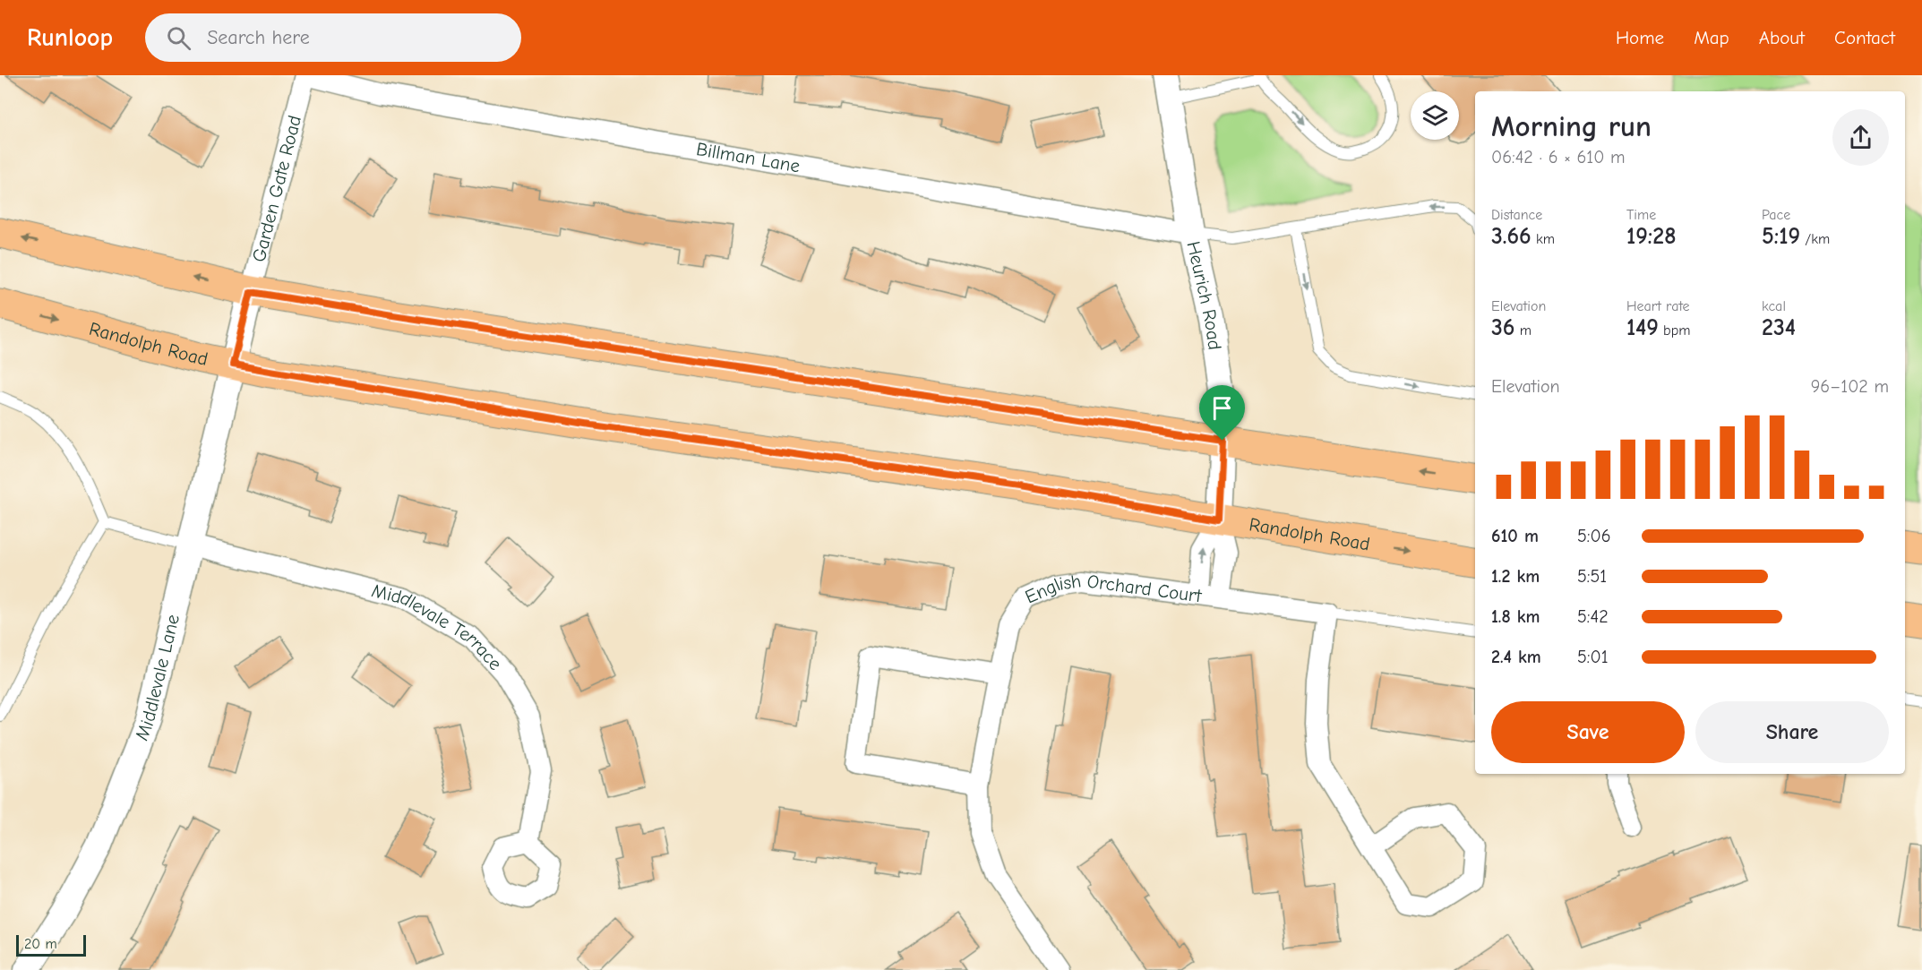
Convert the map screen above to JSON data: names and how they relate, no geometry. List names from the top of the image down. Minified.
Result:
{"streets":{"main road":["Randolph Road"],"street":["Billman Lane","Garden Gate Road","Heurich Road","English Orchard Court","Middlevale Terrace","Middlevale Lane"]},"crossings":[["Billman Lane","Garden Gate Road"],["Billman Lane","Heurich Road"],["Garden Gate Road","Randolph Road"],["Garden Gate Road","Middlevale Lane"],["Heurich Road","Randolph Road"],["Randolph Road","Middlevale Lane"],["Middlevale Terrace","Middlevale Lane"]],"scale_bar":"20 m","page":{"header":"Runloop","search":"Search here","nav":["Home","Map","About","Contact"],"heading":["Morning run","06:42 · 6 × 610 m"],"stats":[["Distance","3.66 km"],["Time","19:28"],["Pace","5:19 /km"],["Elevation","36 m"],["Heart rate","149 bpm"],["kcal","234"]],"chart":["Elevation","96–102 m"],"list":[{"name":"610 m","note":"5:06"},{"name":"1.2 km","note":"5:51"},{"name":"1.8 km","note":"5:42"},{"name":"2.4 km","note":"5:01"}],"buttons":["Save","Share"],"scale":"20 m"}}
